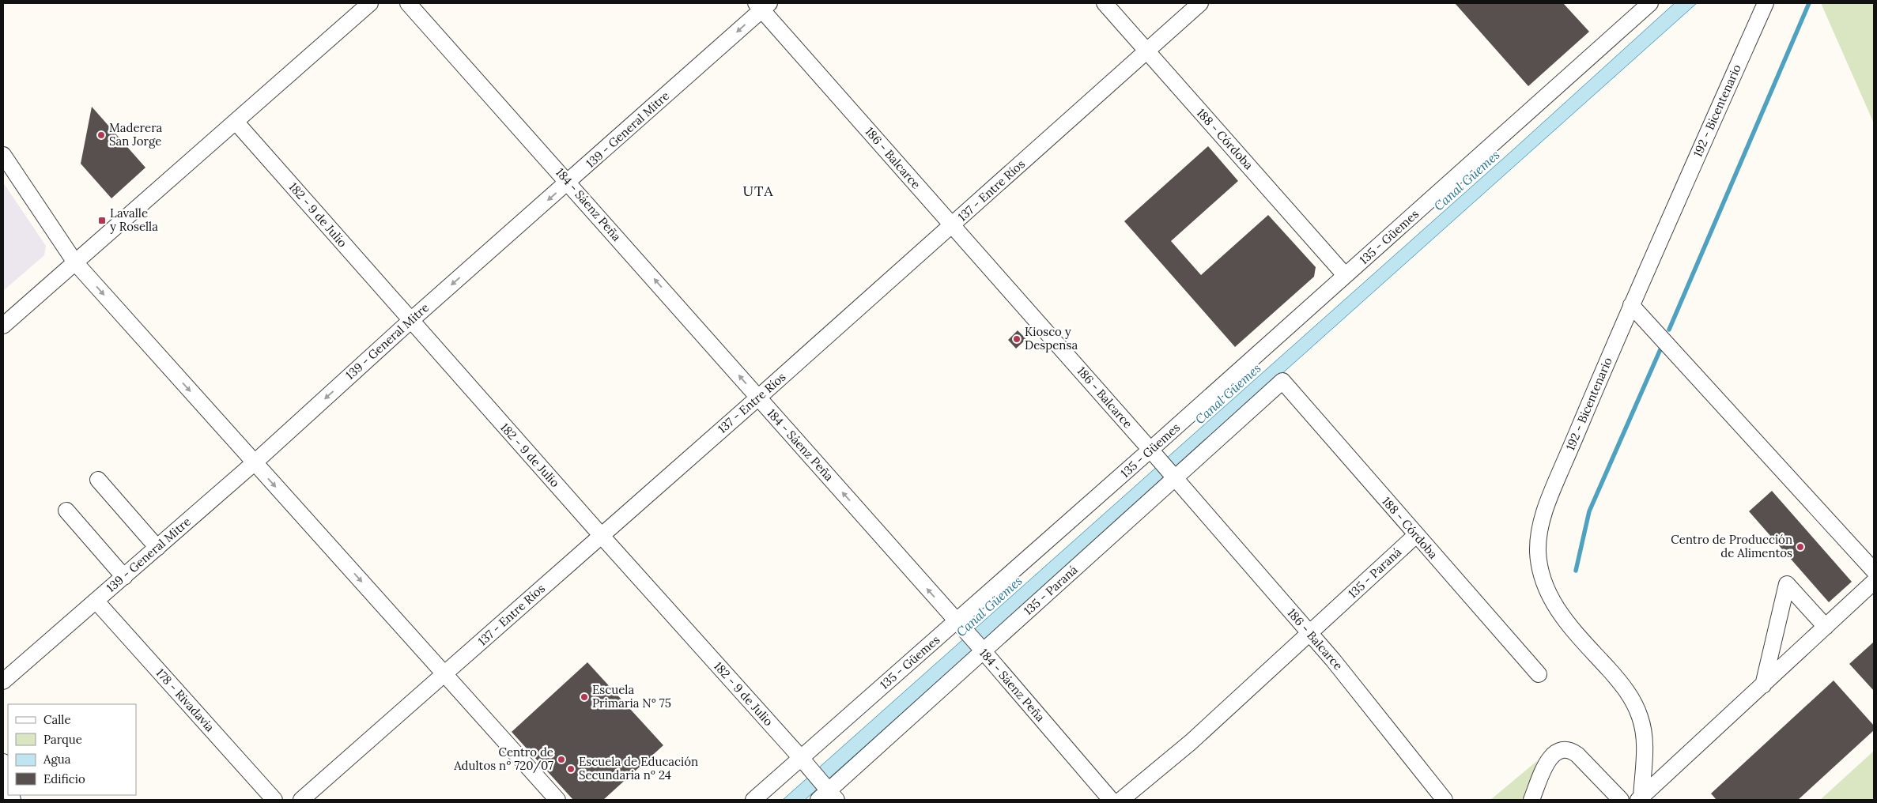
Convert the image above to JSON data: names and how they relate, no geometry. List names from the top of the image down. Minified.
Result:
{"streets":{"street":["192 - Bicentenario","139 - General Mitre","188 - Córdoba","186 - Balcarce","137 - Entre Ríos","184 - Sáenz Peña","182 - 9 de Julio","135 - Güemes","135 - Paraná","178 - Rivadavia"]},"crossings":[["139 - General Mitre","186 - Balcarce"],["139 - General Mitre","184 - Sáenz Peña"],["139 - General Mitre","182 - 9 de Julio"],["139 - General Mitre","178 - Rivadavia"],["188 - Córdoba","137 - Entre Ríos"],["188 - Córdoba","135 - Güemes"],["188 - Córdoba","135 - Paraná"],["186 - Balcarce","137 - Entre Ríos"],["186 - Balcarce","135 - Güemes"],["186 - Balcarce","135 - Paraná"],["137 - Entre Ríos","184 - Sáenz Peña"],["137 - Entre Ríos","182 - 9 de Julio"],["184 - Sáenz Peña","135 - Güemes"],["184 - Sáenz Peña","135 - Paraná"],["182 - 9 de Julio","135 - Güemes"],["182 - 9 de Julio","135 - Paraná"]],"one_way":["139 - General Mitre","184 - Sáenz Peña"],"districts":["UTA"],"water":["Canal Güemes"],"places":{"other":["Maderera San Jorge","Kiosco y Despensa","Centro de Producción de Alimentos","Escuela Primaria N° 75","Centro de Adultos nº 720/07","Escuela de Educación Secundaria nº 24"],"transit":["Lavalle y Rosella"]},"legend":["Calle","Parque","Agua","Edificio"]}
